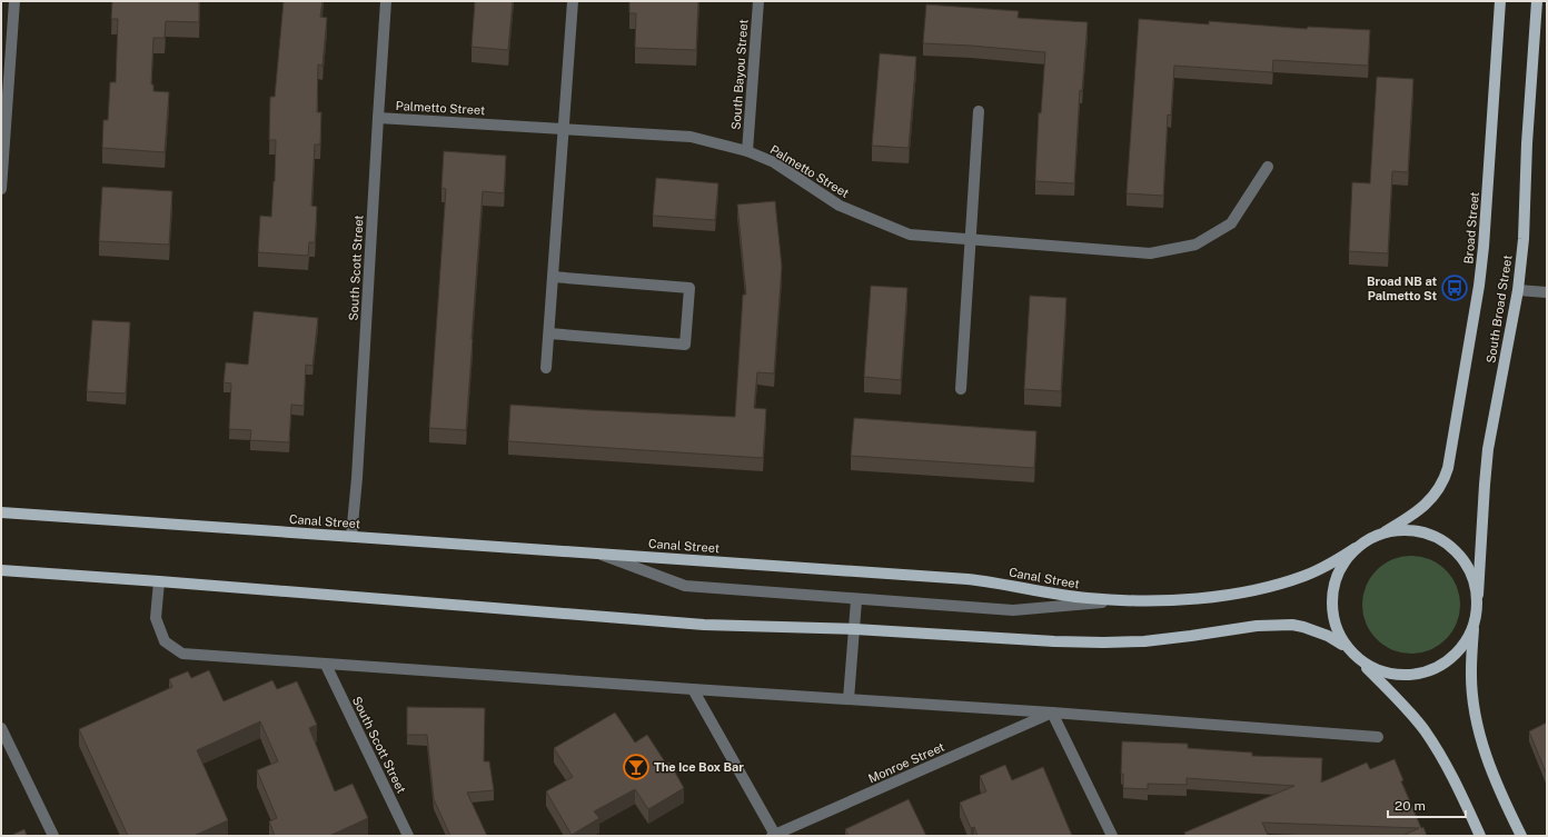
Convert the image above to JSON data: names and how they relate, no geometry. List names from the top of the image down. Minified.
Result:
{"streets":{"main road":["Broad Street","South Broad Street","Canal Street"],"street":["South Bayou Street","Palmetto Street","South Scott Street","Monroe Street"]},"crossings":[["South Bayou Street","Palmetto Street"],["Palmetto Street","South Scott Street"],["Broad Street","South Broad Street"],["Broad Street","Canal Street"],["South Scott Street","Canal Street"],["South Broad Street","Canal Street"]],"places":{"bus stop":["Broad NB at Palmetto St"],"bar":["The Ice Box Bar"]},"scale_bar":"20 m"}
